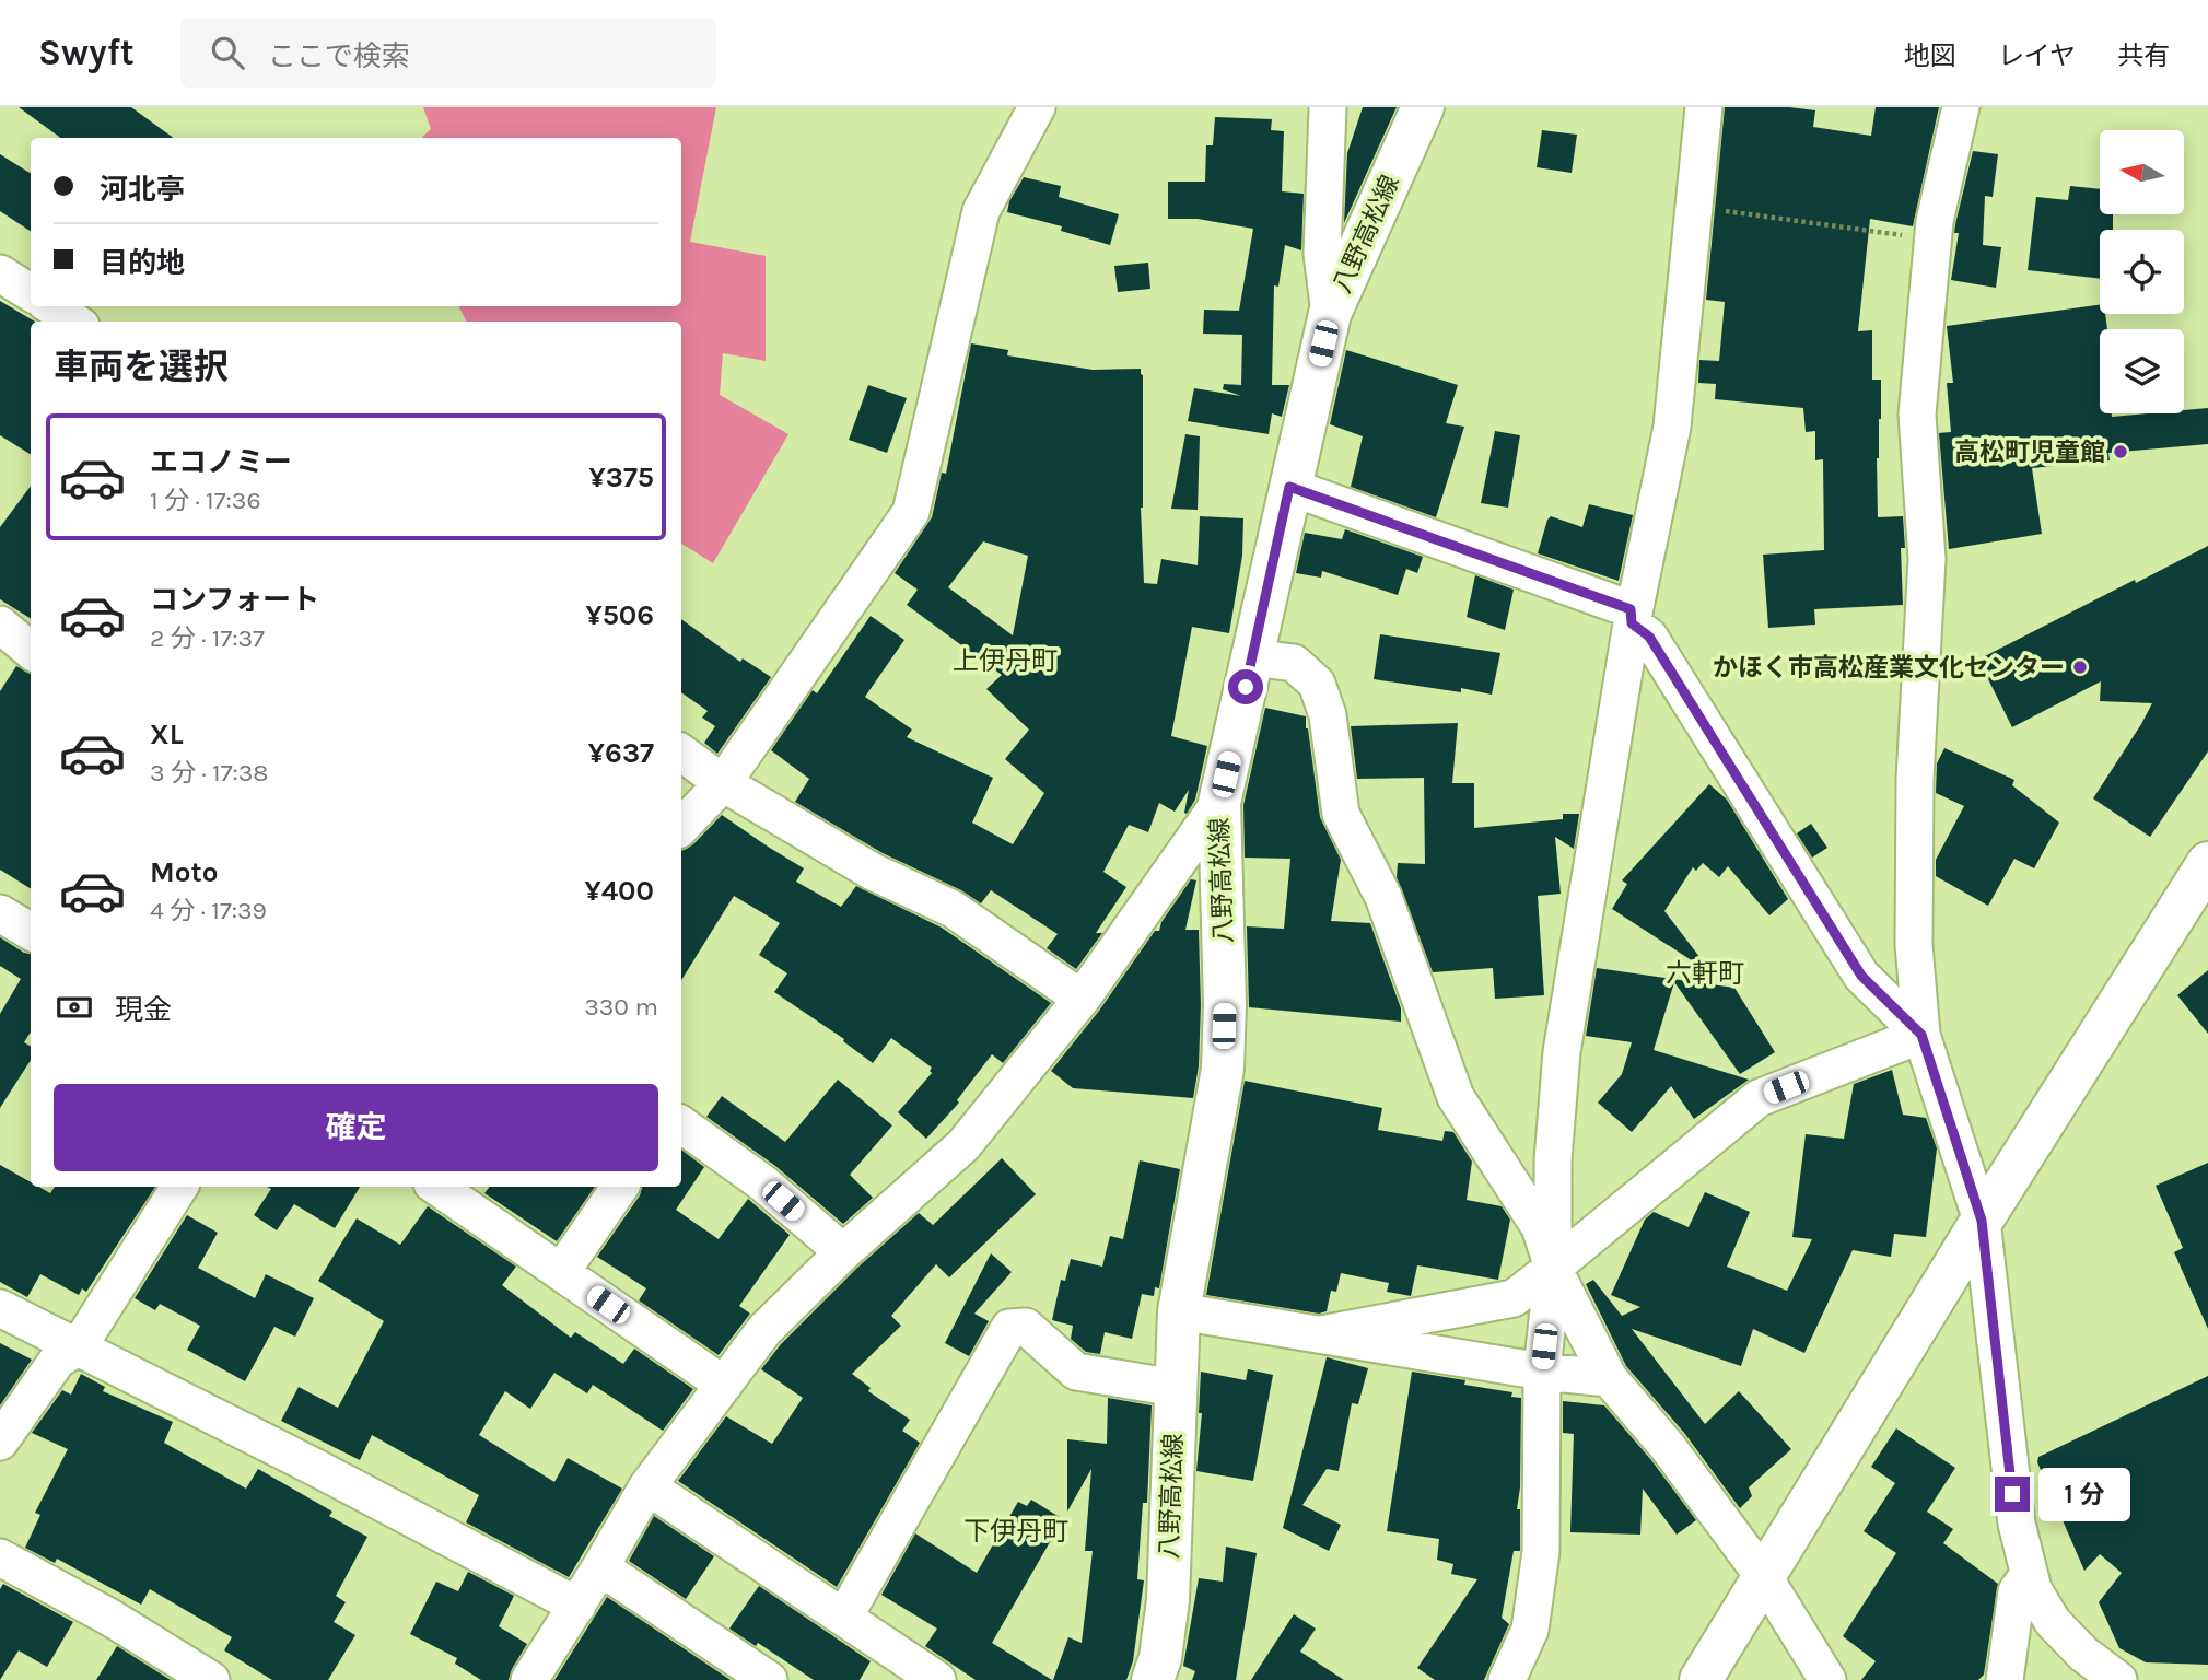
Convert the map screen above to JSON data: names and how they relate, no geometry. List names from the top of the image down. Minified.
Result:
{"streets":{"main road":["八野高松線"]},"districts":["上伊丹町","六軒町","下伊丹町"],"places":["高松町児童館","かほく市高松産業文化センター"],"north":"left","page":{"header":"Swyft","search":"ここで検索","nav":["地図","レイヤ","共有"],"banner":["河北亭","目的地"],"heading":"車両を選択","list":[{"name":"エコノミー","note":"1 分 · 17:36","value":"¥375"},{"name":"コンフォート","note":"2 分 · 17:37","value":"¥506"},{"name":"XL","note":"3 分 · 17:38","value":"¥637"},{"name":"Moto","note":"4 分 · 17:39","value":"¥400"}],"pay":["現金","330 m"],"buttons":"確定","bubble":"1 分"}}
